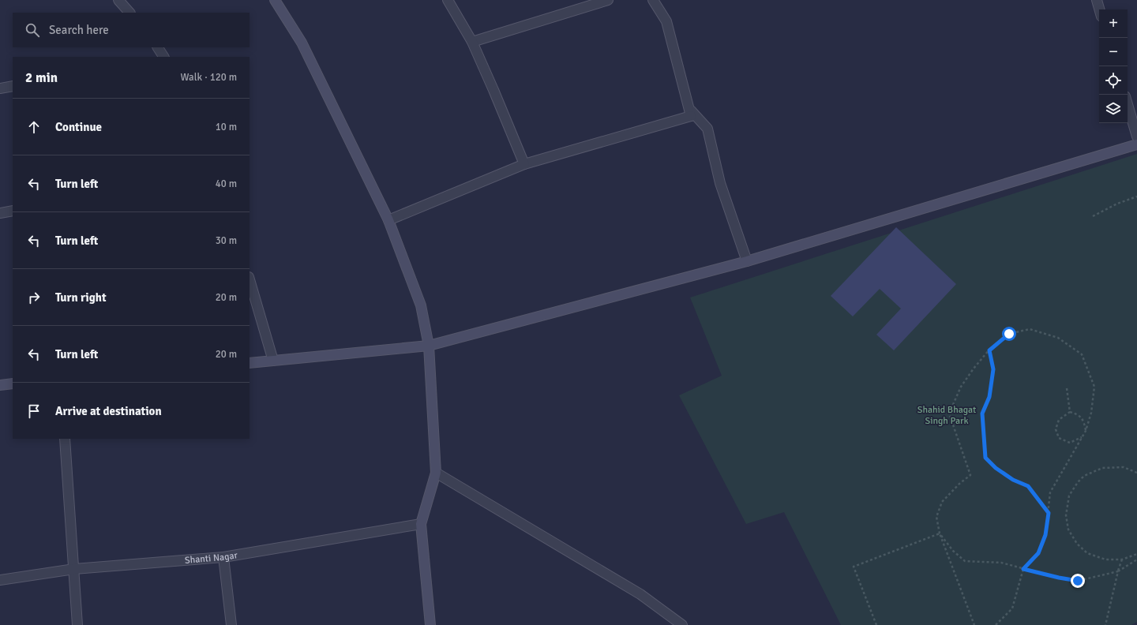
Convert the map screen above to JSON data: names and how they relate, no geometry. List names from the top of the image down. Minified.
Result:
{"streets":{"street":["Shanti Nagar"]},"parks":["Shahid Bhagat Singh Park"],"page":{"map_buttons":["+","−"],"search":"Search here","heading":["2 min","Walk · 120 m"],"list":[["Continue","10 m"],["Turn left","40 m"],["Turn left","30 m"],["Turn right","20 m"],["Turn left","20 m"],"Arrive at destination"]}}
